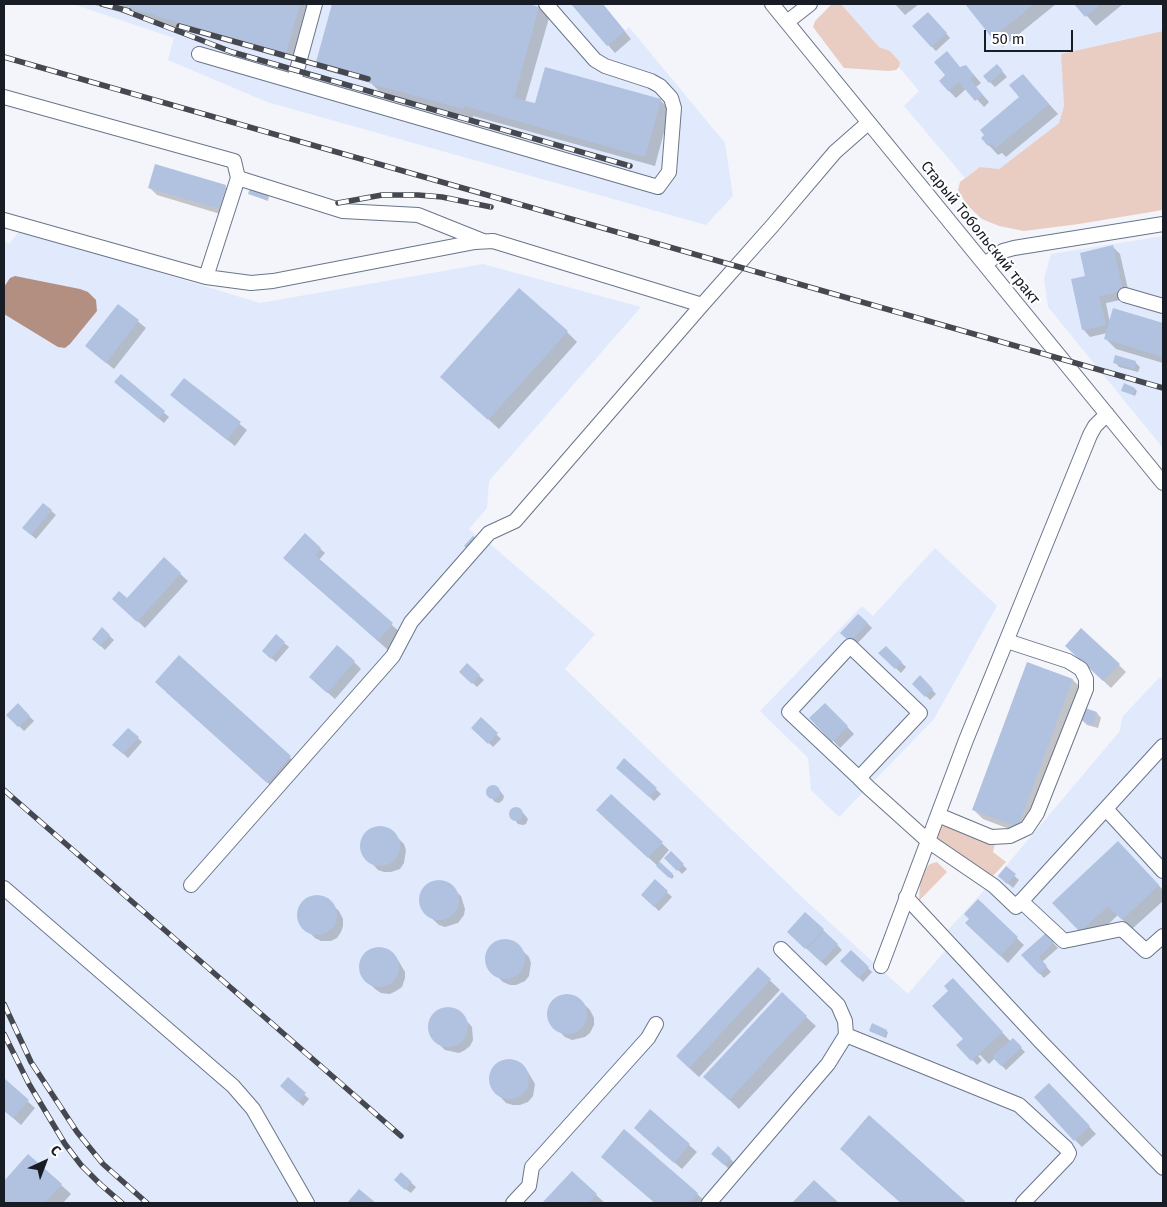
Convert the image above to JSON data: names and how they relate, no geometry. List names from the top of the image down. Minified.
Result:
{"streets":{"street":["Старый Тобольский тракт"]},"scale_bar":"50 m","north":"top right"}
